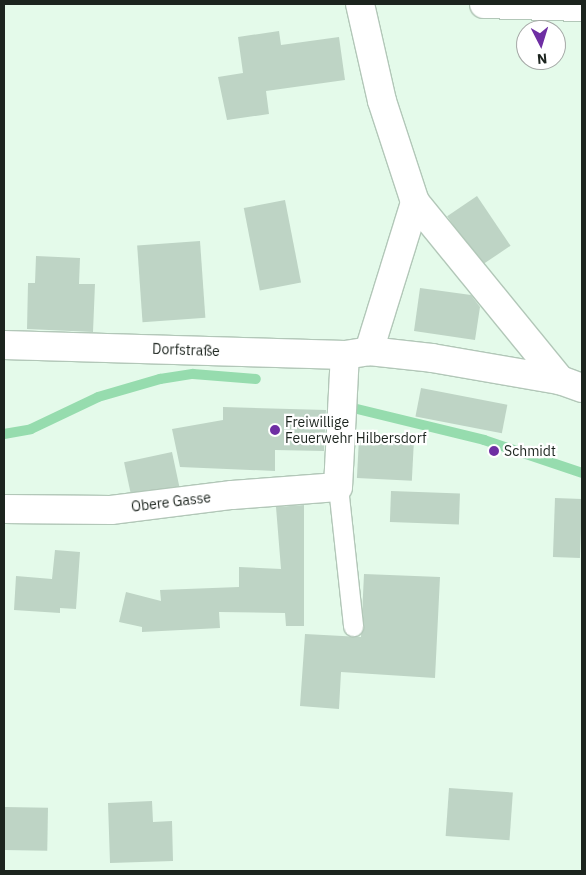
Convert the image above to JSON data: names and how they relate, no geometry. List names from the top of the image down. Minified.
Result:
{"streets":{"street":["Dorfstraße","Obere Gasse"]},"places":["Freiwillige Feuerwehr Hilbersdorf","Schmidt"],"north":"bottom"}
